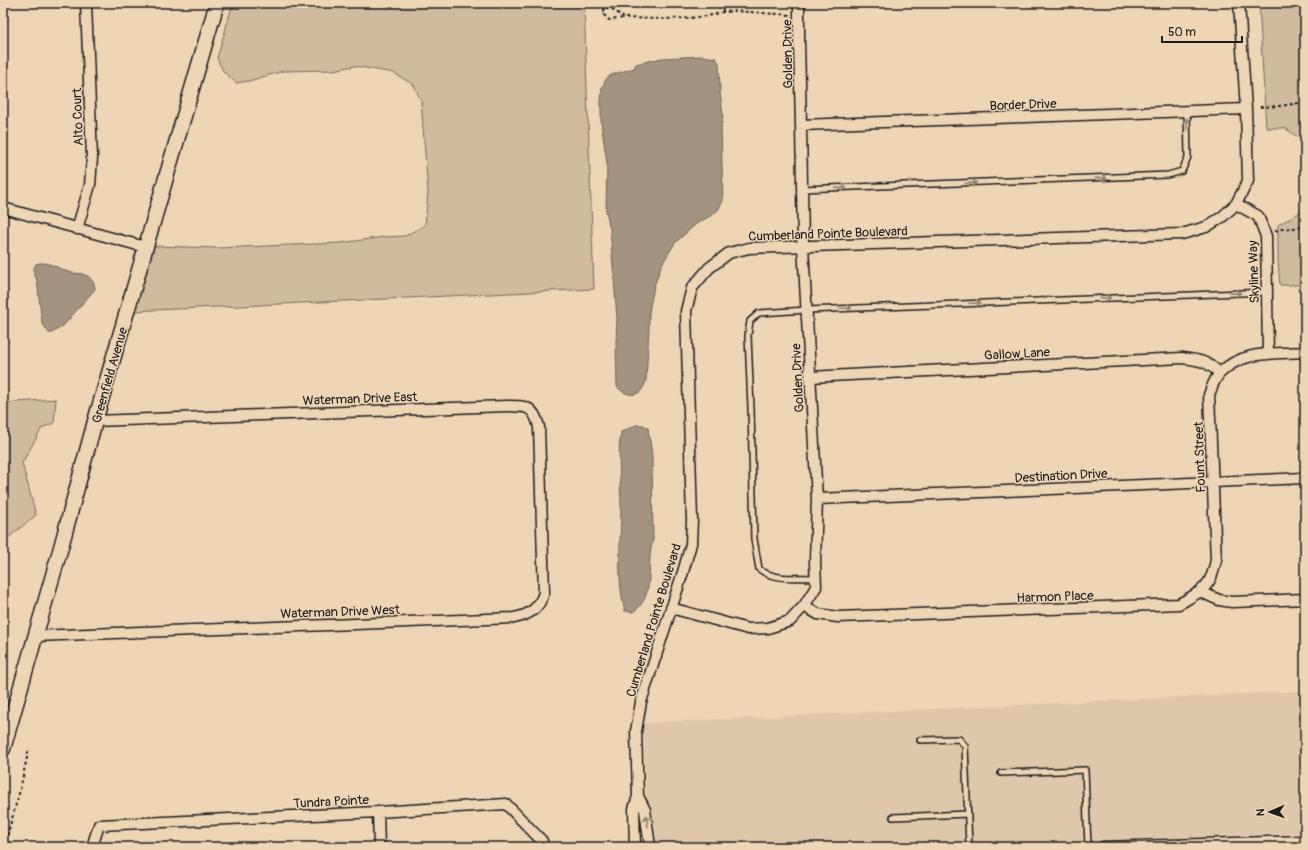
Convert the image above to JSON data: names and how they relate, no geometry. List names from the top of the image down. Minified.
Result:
{"streets":{"main road":["Greenfield Avenue"],"street":["Golden Drive","Border Drive","Alto Court","Cumberland Pointe Boulevard","Skyline Way","Gallow Lane","Waterman Drive East","Fount Street","Destination Drive","Harmon Place","Waterman Drive West","Tundra Pointe"]},"crossings":[["Golden Drive","Border Drive"],["Golden Drive","Cumberland Pointe Boulevard"],["Golden Drive","Gallow Lane"],["Golden Drive","Destination Drive"],["Golden Drive","Harmon Place"],["Border Drive","Cumberland Pointe Boulevard"],["Cumberland Pointe Boulevard","Skyline Way"],["Skyline Way","Fount Street"],["Gallow Lane","Fount Street"],["Greenfield Avenue","Waterman Drive East"],["Greenfield Avenue","Waterman Drive West"],["Waterman Drive East","Waterman Drive West"],["Fount Street","Destination Drive"],["Fount Street","Harmon Place"]],"scale_bar":"50 m","north":"left"}
